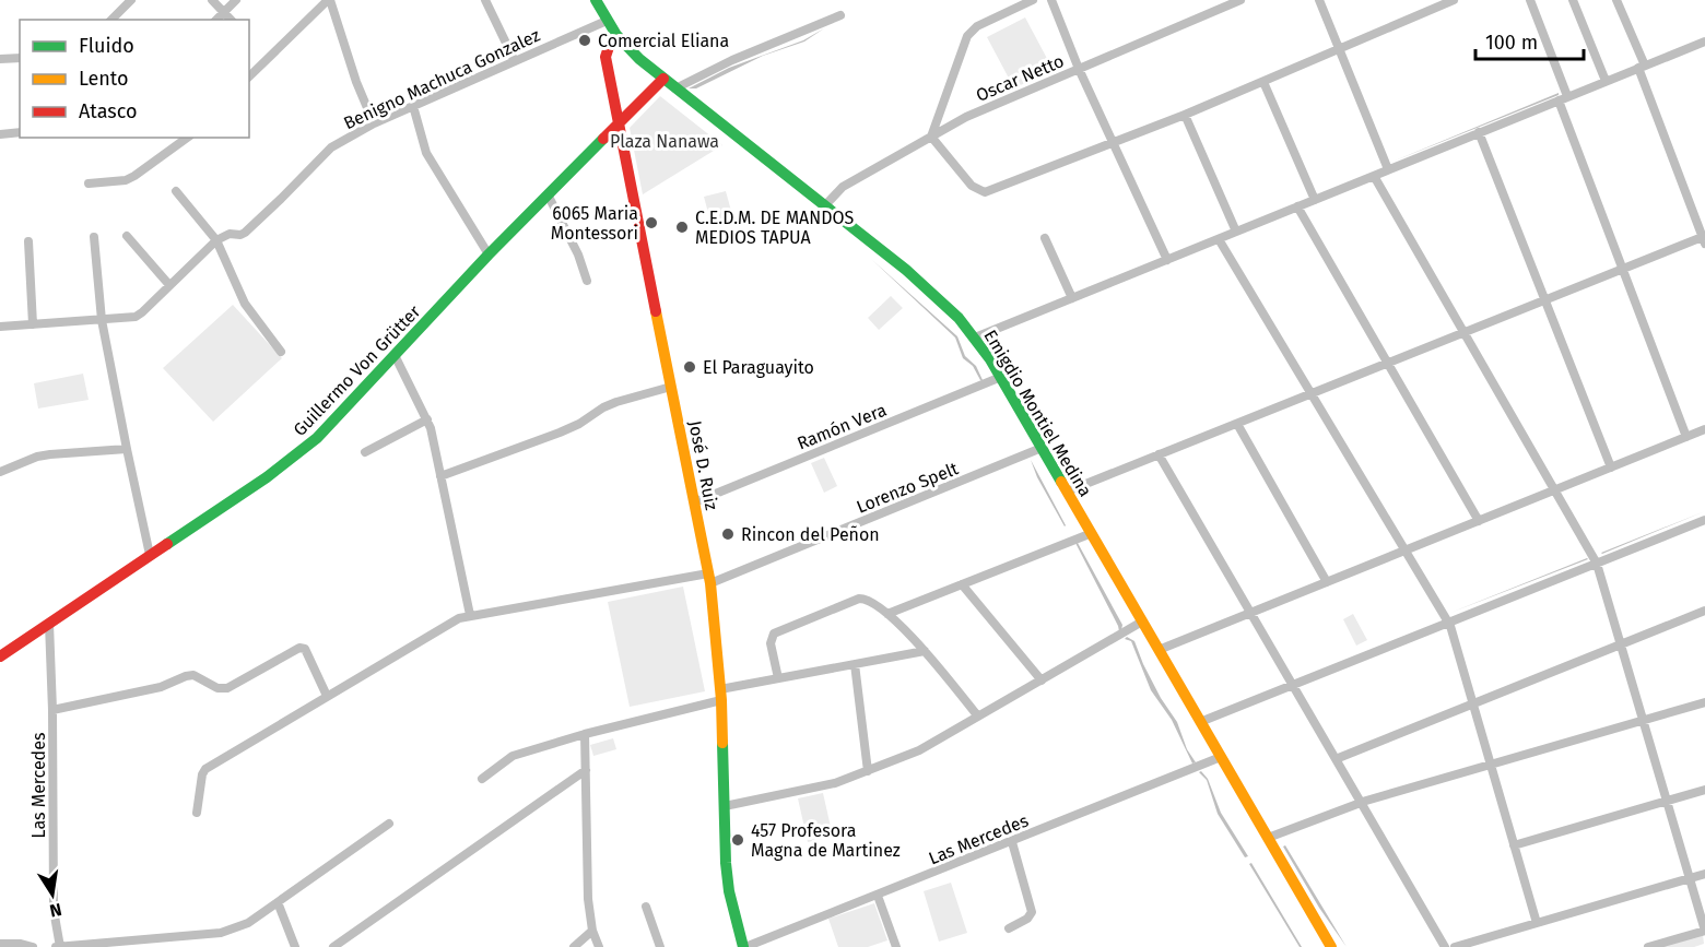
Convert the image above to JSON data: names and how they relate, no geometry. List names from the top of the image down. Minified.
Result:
{"streets":{"street":["Oscar Netto","Benigno Machuca Gonzalez","Guillermo Von Grütter","Emigdio Montiel Medina","Ramón Vera","José D. Ruiz","Lorenzo Spelt","Las Mercedes"]},"crossings":[["Oscar Netto","Emigdio Montiel Medina"],["Benigno Machuca Gonzalez","Emigdio Montiel Medina"],["Guillermo Von Grütter","Emigdio Montiel Medina"],["Guillermo Von Grütter","José D. Ruiz"],["Guillermo Von Grütter","Las Mercedes"],["Emigdio Montiel Medina","Ramón Vera"],["Emigdio Montiel Medina","José D. Ruiz"],["Emigdio Montiel Medina","Lorenzo Spelt"],["Emigdio Montiel Medina","Las Mercedes"],["Ramón Vera","José D. Ruiz"],["José D. Ruiz","Lorenzo Spelt"],["José D. Ruiz","Las Mercedes"]],"parks":["Plaza Nanawa"],"places":["Comercial Eliana","6065 Maria Montessori","C.E.D.M. DE MANDOS MEDIOS TAPUA","El Paraguayito","Rincon del Peñon","457 Profesora Magna de Martinez"],"legend":["Fluido","Lento","Atasco"],"scale_bar":"100 m","north":"bottom"}
